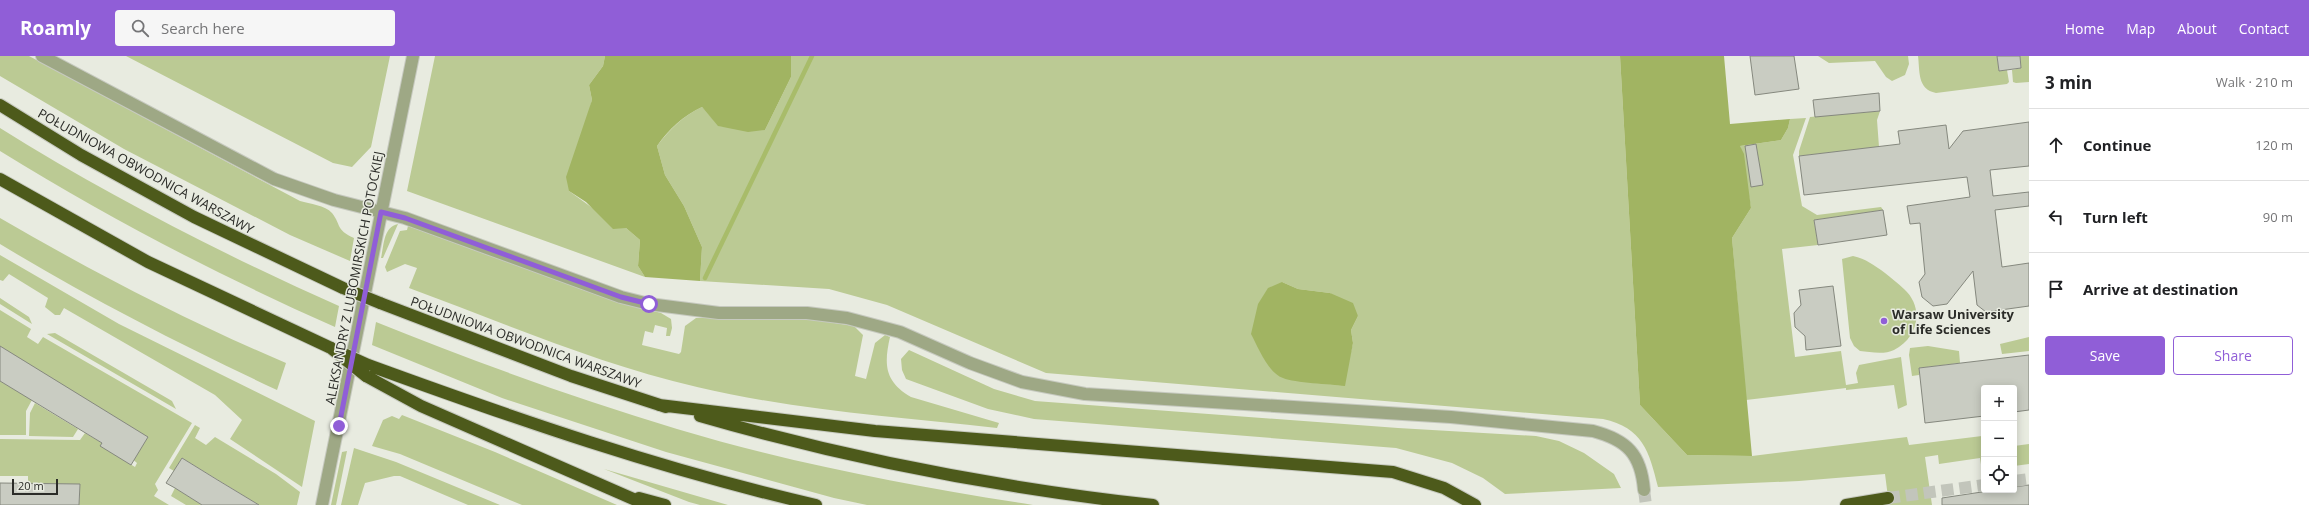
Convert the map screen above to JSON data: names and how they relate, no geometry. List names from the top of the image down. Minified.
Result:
{"streets":{"highway":["POŁUDNIOWA OBWODNICA WARSZAWY"],"street":["ALEKSANDRY Z LUBOMIRSKICH POTOCKIEJ"]},"places":["Warsaw University of Life Sciences"],"scale_bar":"20 m","page":{"header":"Roamly","search":"Search here","nav":["Home","Map","About","Contact"],"heading":["3 min","Walk · 210 m"],"list":[["Continue","120 m"],["Turn left","90 m"],"Arrive at destination"],"buttons":["Save","Share"],"map_buttons":["+","−"],"scale":"20 m"}}
